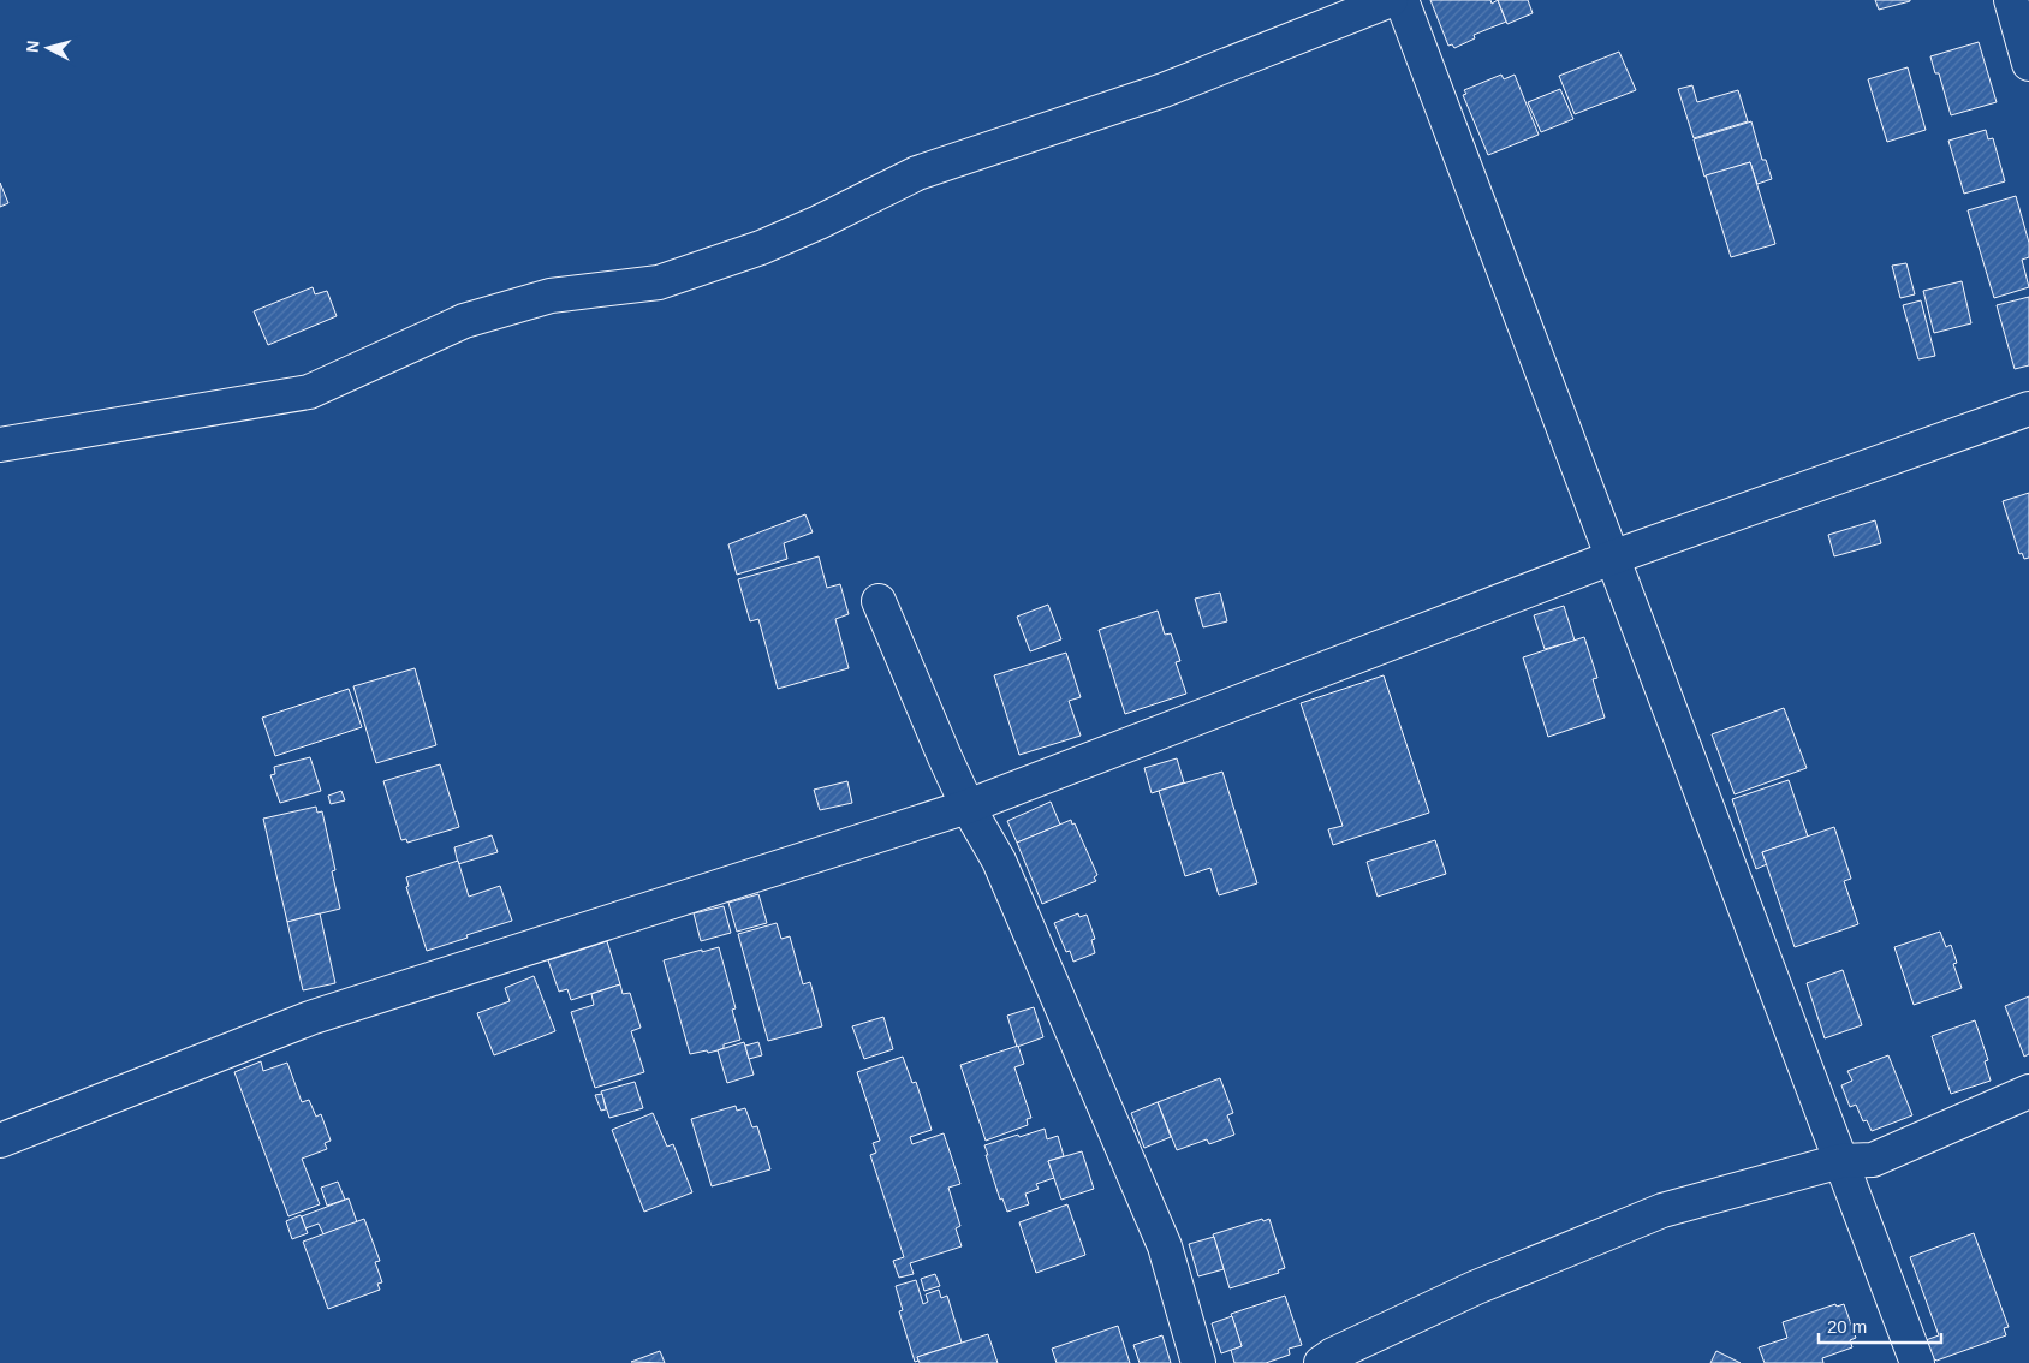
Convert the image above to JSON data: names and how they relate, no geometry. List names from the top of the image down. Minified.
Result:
{"scale_bar":"20 m","north":"left"}
